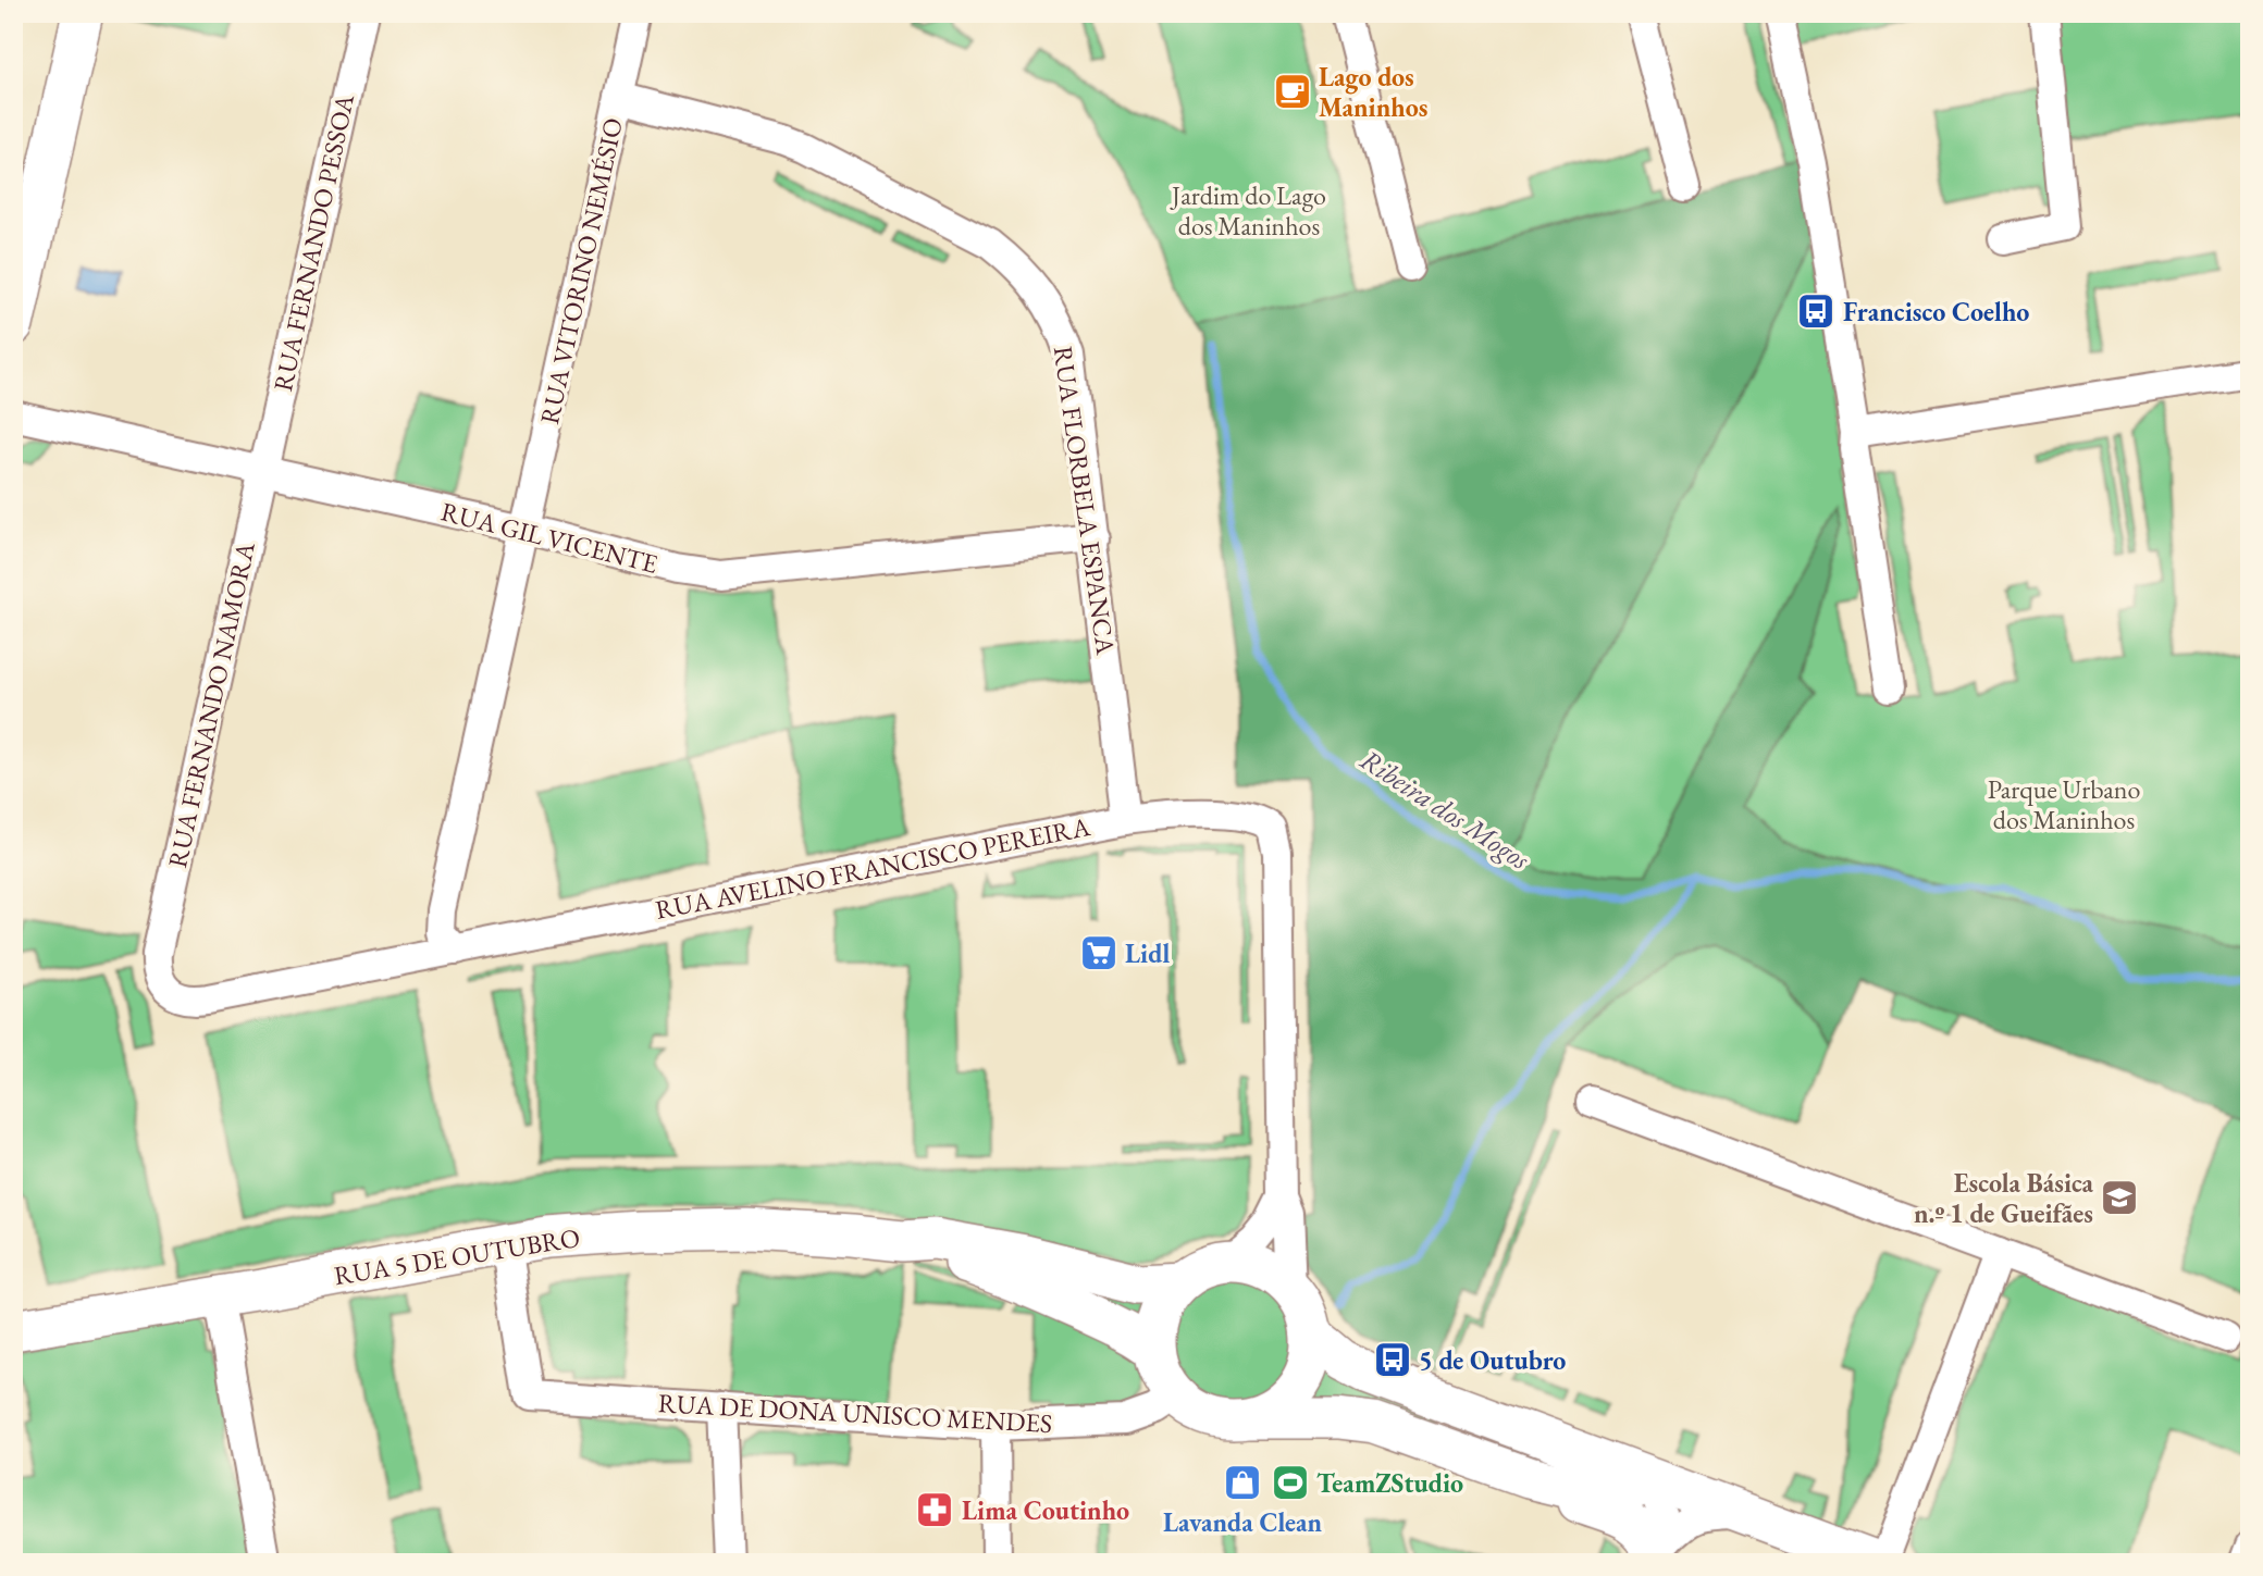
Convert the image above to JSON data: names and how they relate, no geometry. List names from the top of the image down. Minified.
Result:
{"streets":{"main road":["RUA 5 DE OUTUBRO"],"street":["RUA FERNANDO PESSOA","RUA VITORINO NEMÉSIO","RUA FLORBELA ESPANCA","RUA GIL VICENTE","RUA FERNANDO NAMORA","RUA AVELINO FRANCISCO PEREIRA","RUA DE DONA UNISCO MENDES"]},"crossings":[["RUA FERNANDO PESSOA","RUA GIL VICENTE"],["RUA FERNANDO PESSOA","RUA FERNANDO NAMORA"],["RUA VITORINO NEMÉSIO","RUA FLORBELA ESPANCA"],["RUA VITORINO NEMÉSIO","RUA GIL VICENTE"],["RUA VITORINO NEMÉSIO","RUA AVELINO FRANCISCO PEREIRA"],["RUA FLORBELA ESPANCA","RUA GIL VICENTE"],["RUA FLORBELA ESPANCA","RUA AVELINO FRANCISCO PEREIRA"],["RUA GIL VICENTE","RUA FERNANDO NAMORA"],["RUA FERNANDO NAMORA","RUA AVELINO FRANCISCO PEREIRA"],["RUA AVELINO FRANCISCO PEREIRA","RUA 5 DE OUTUBRO"],["RUA AVELINO FRANCISCO PEREIRA","RUA DE DONA UNISCO MENDES"],["RUA 5 DE OUTUBRO","RUA DE DONA UNISCO MENDES"]],"water":["Ribeira dos Mogos"],"parks":["Jardim do Lago dos Maninhos","Parque Urbano dos Maninhos"],"places":{"cafe":["Lago dos Maninhos"],"bus stop":["Francisco Coelho","5 de Outubro"],"supermarket":["Lidl"],"school or university":["Escola Básica n.º 1 de Gueifães"],"shop":["Lavanda Clean"],"sports":["TeamZStudio"],"pharmacy":["Lima Coutinho"]}}
